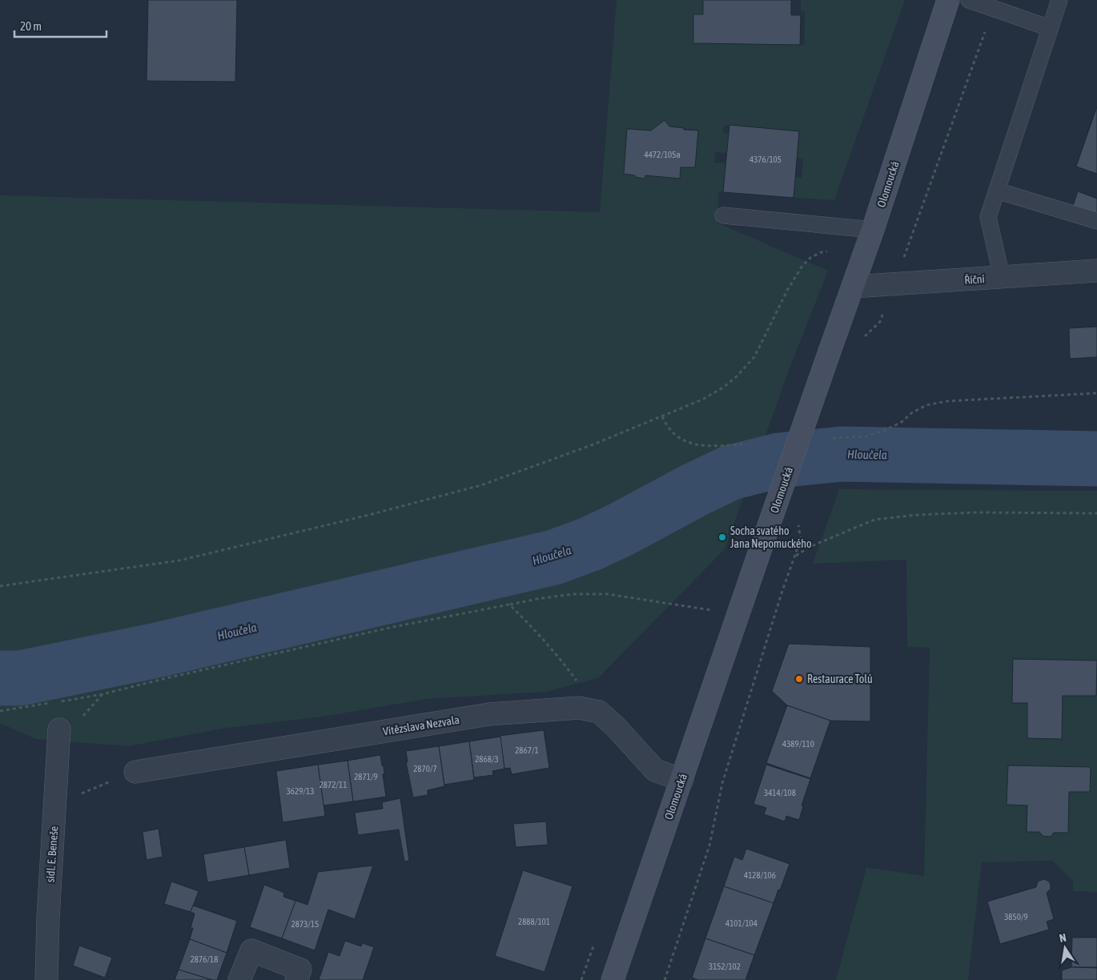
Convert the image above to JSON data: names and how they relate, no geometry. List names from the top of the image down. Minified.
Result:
{"streets":{"street":["Olomoucká","Říční","Vítězslava Nezvala","sídl. E. Beneše"]},"crossings":[["Olomoucká","Říční"]],"water":["Hloučela"],"places":["Socha svatého Jana Nepomuckého","Restaurace Tolú"],"house_numbers":["4472/105a","4376/105","4389/110","2867/1","2868/3","2870/7","2871/9","2872/11","3629/13","3414/108","4128/106","3850/9","2888/101","4101/104","2873/15","2876/18","3152/102"],"scale_bar":"20 m","north":"top"}
